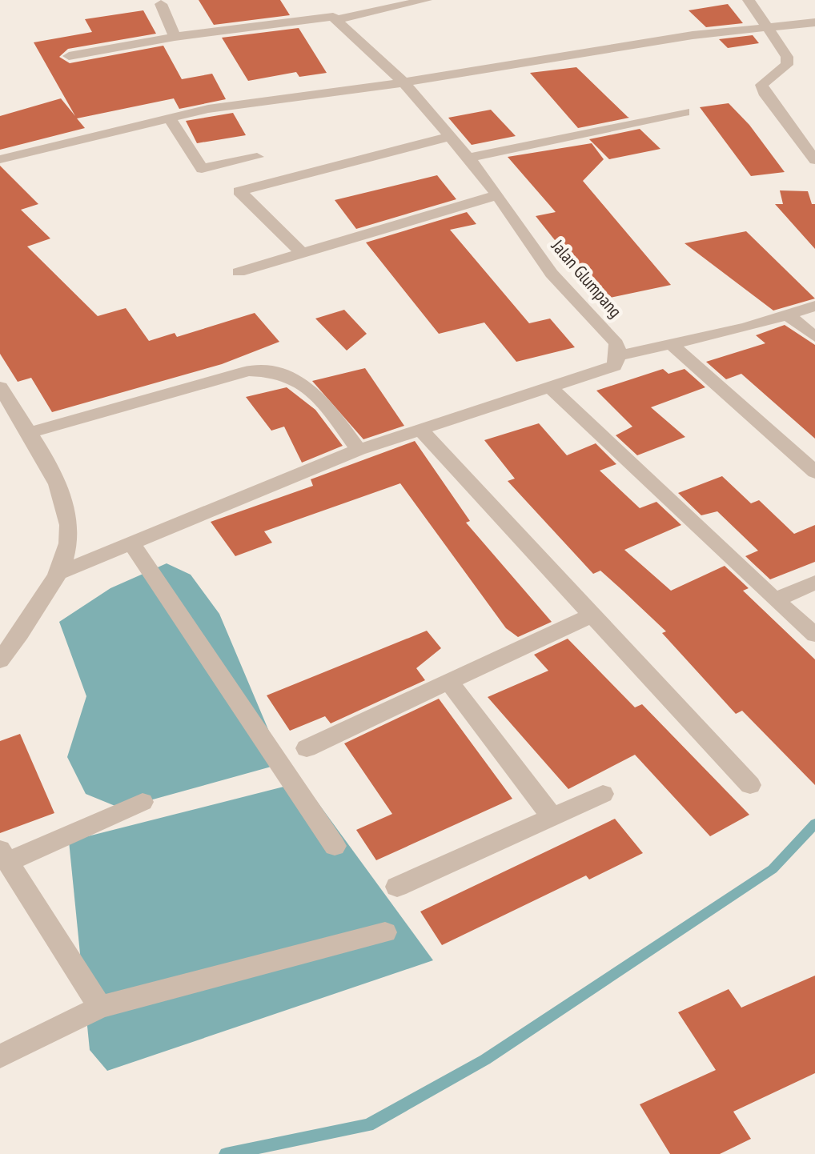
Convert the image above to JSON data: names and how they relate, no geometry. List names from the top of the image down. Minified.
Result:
{"streets":{"street":["Jalan Glumpang"]}}
